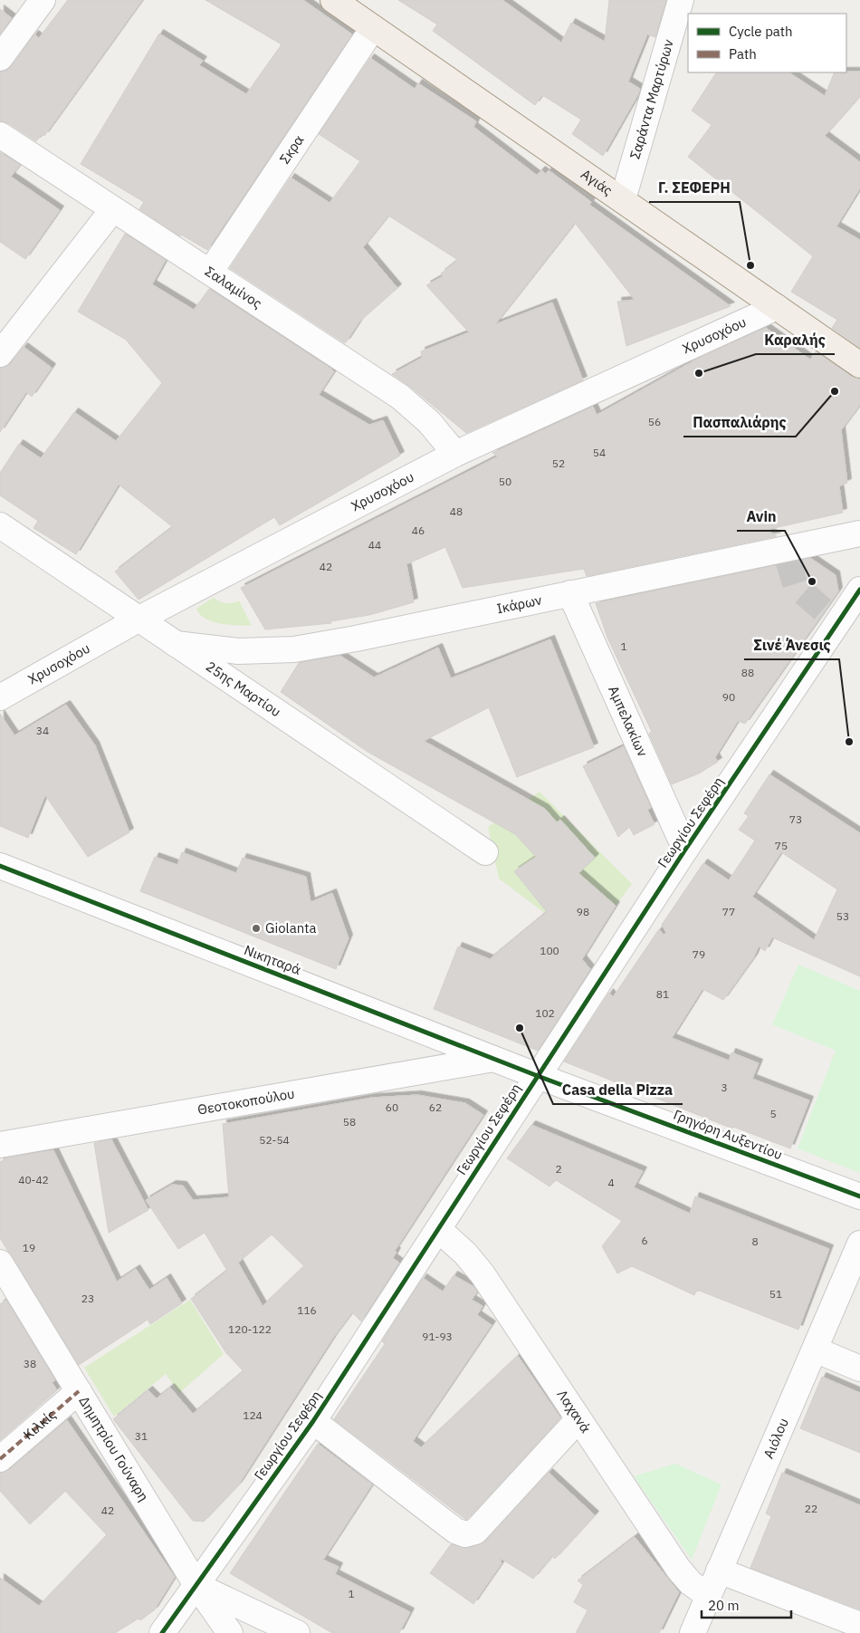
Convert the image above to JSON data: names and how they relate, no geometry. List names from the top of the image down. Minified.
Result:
{"streets":{"main road":["Αγιάς"],"street":["Σαράντα Μαρτύρων","Σκρα","Σαλαμίνος","Χρυσοχόου","Ικάρων","25ης Μαρτίου","Αμπελακίων","Γεωργίου Σεφέρη","Νικηταρά","Θεοτοκοπούλου","Γρηγόρη Αυξεντίου","Λαχανά","Κιλκίς","Αιόλου","Δημητρίου Γούναρη"]},"crossings":[["Σαράντα Μαρτύρων","Αγιάς"],["Σκρα","Αγιάς"],["Σκρα","Σαλαμίνος"],["Αγιάς","Χρυσοχόου"],["Σαλαμίνος","Χρυσοχόου"],["Χρυσοχόου","25ης Μαρτίου"],["Ικάρων","25ης Μαρτίου"],["Ικάρων","Αμπελακίων"],["Αμπελακίων","Γεωργίου Σεφέρη"],["Γεωργίου Σεφέρη","Νικηταρά"],["Γεωργίου Σεφέρη","Γρηγόρη Αυξεντίου"],["Γεωργίου Σεφέρη","Λαχανά"],["Γεωργίου Σεφέρη","Δημητρίου Γούναρη"],["Νικηταρά","Θεοτοκοπούλου"],["Νικηταρά","Γρηγόρη Αυξεντίου"],["Λαχανά","Αιόλου"],["Κιλκίς","Δημητρίου Γούναρη"]],"places":["Γ. ΣΕΦΕΡΗ","Καραλής","Πασπαλιάρης","Avin","Σινέ Άνεσις","Giolanta","Casa della Pizza"],"house_numbers":["56","54","52","50","48","46","44","42","1","88","90","34","73","75","98","77","53","100","79","81","102","3","60","62","5","58","52-54","2","40-42","4","6","8","19","51","23","116","120-122","91-93","38","124","31","22","42","1"],"legend":["Cycle path","Path"],"scale_bar":"20 m"}
